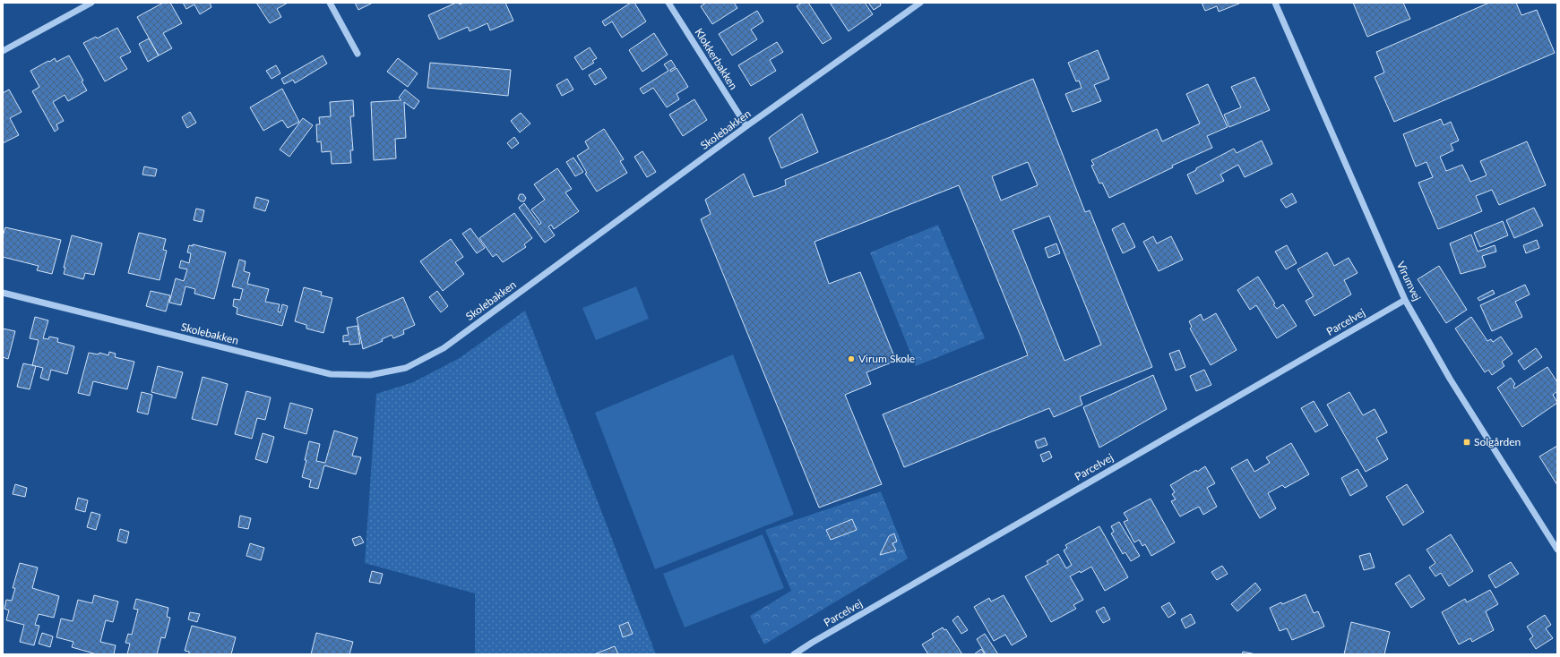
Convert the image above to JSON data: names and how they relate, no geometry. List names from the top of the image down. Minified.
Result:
{"streets":{"street":["Klokkerbakken","Skolebakken","Virumvej","Parcelvej"]},"crossings":[["Klokkerbakken","Skolebakken"],["Virumvej","Parcelvej"]],"places":{"other":["Virum Skole"],"transit":["Solgården"]}}
